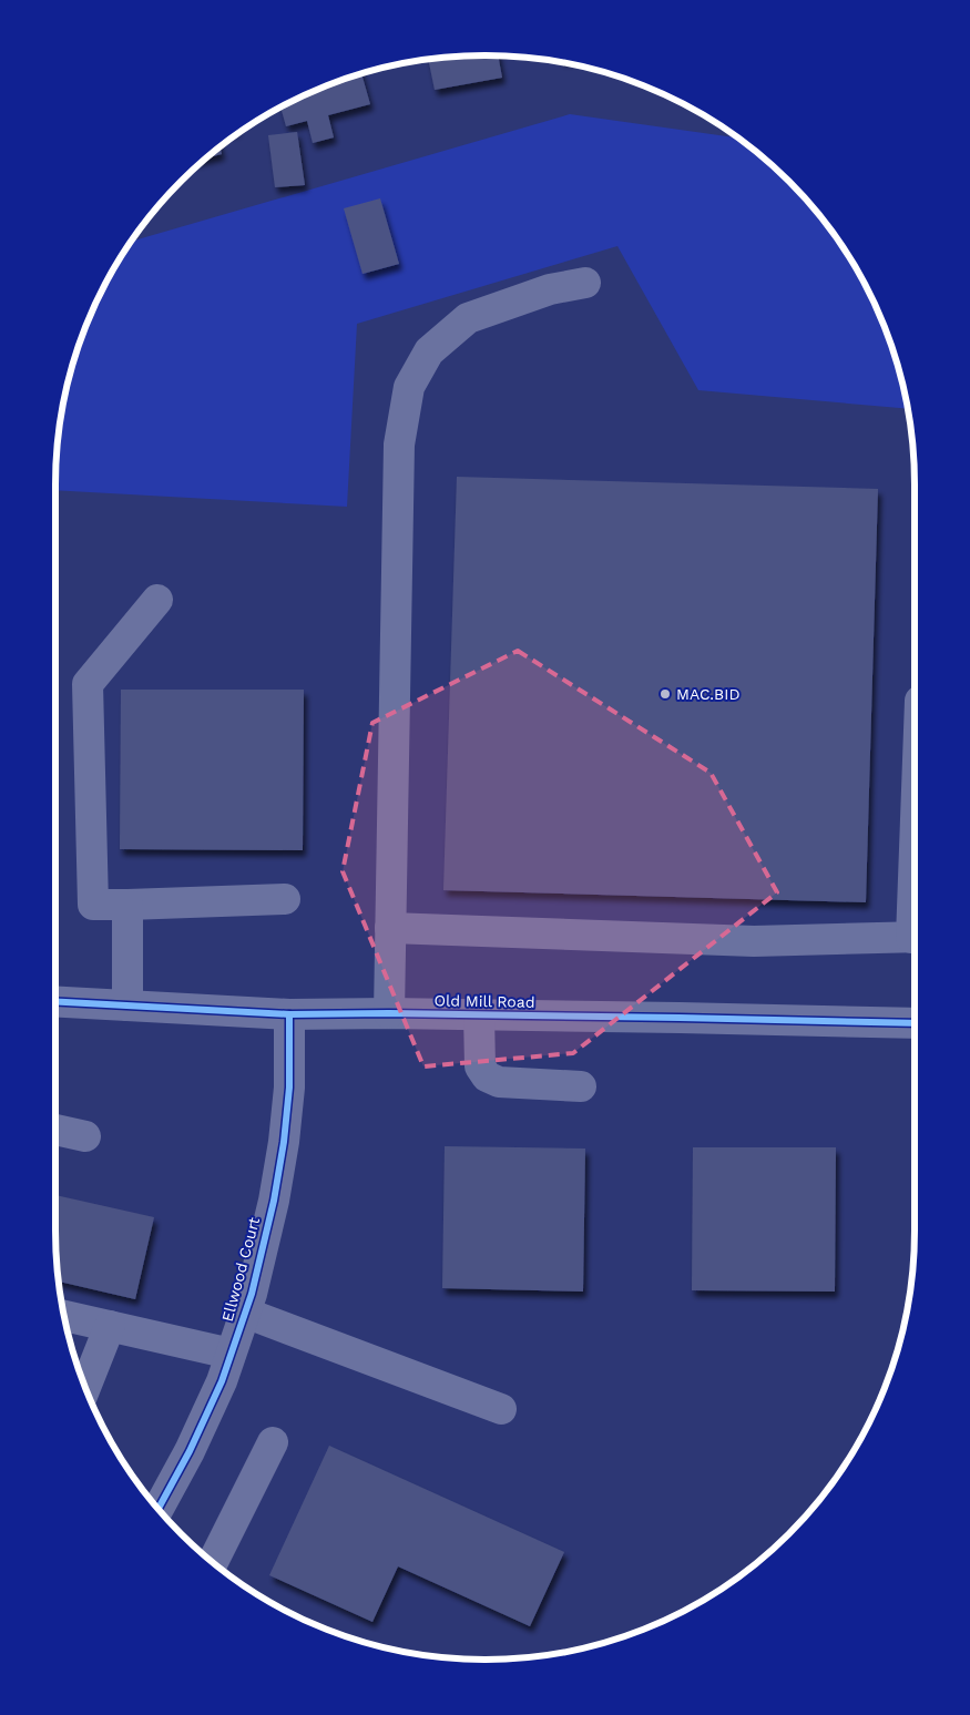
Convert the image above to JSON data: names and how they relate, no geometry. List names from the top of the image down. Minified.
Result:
{"streets":{"street":["Old Mill Road","Ellwood Court"]},"crossings":[["Old Mill Road","Ellwood Court"]],"places":["MAC.BID"]}
